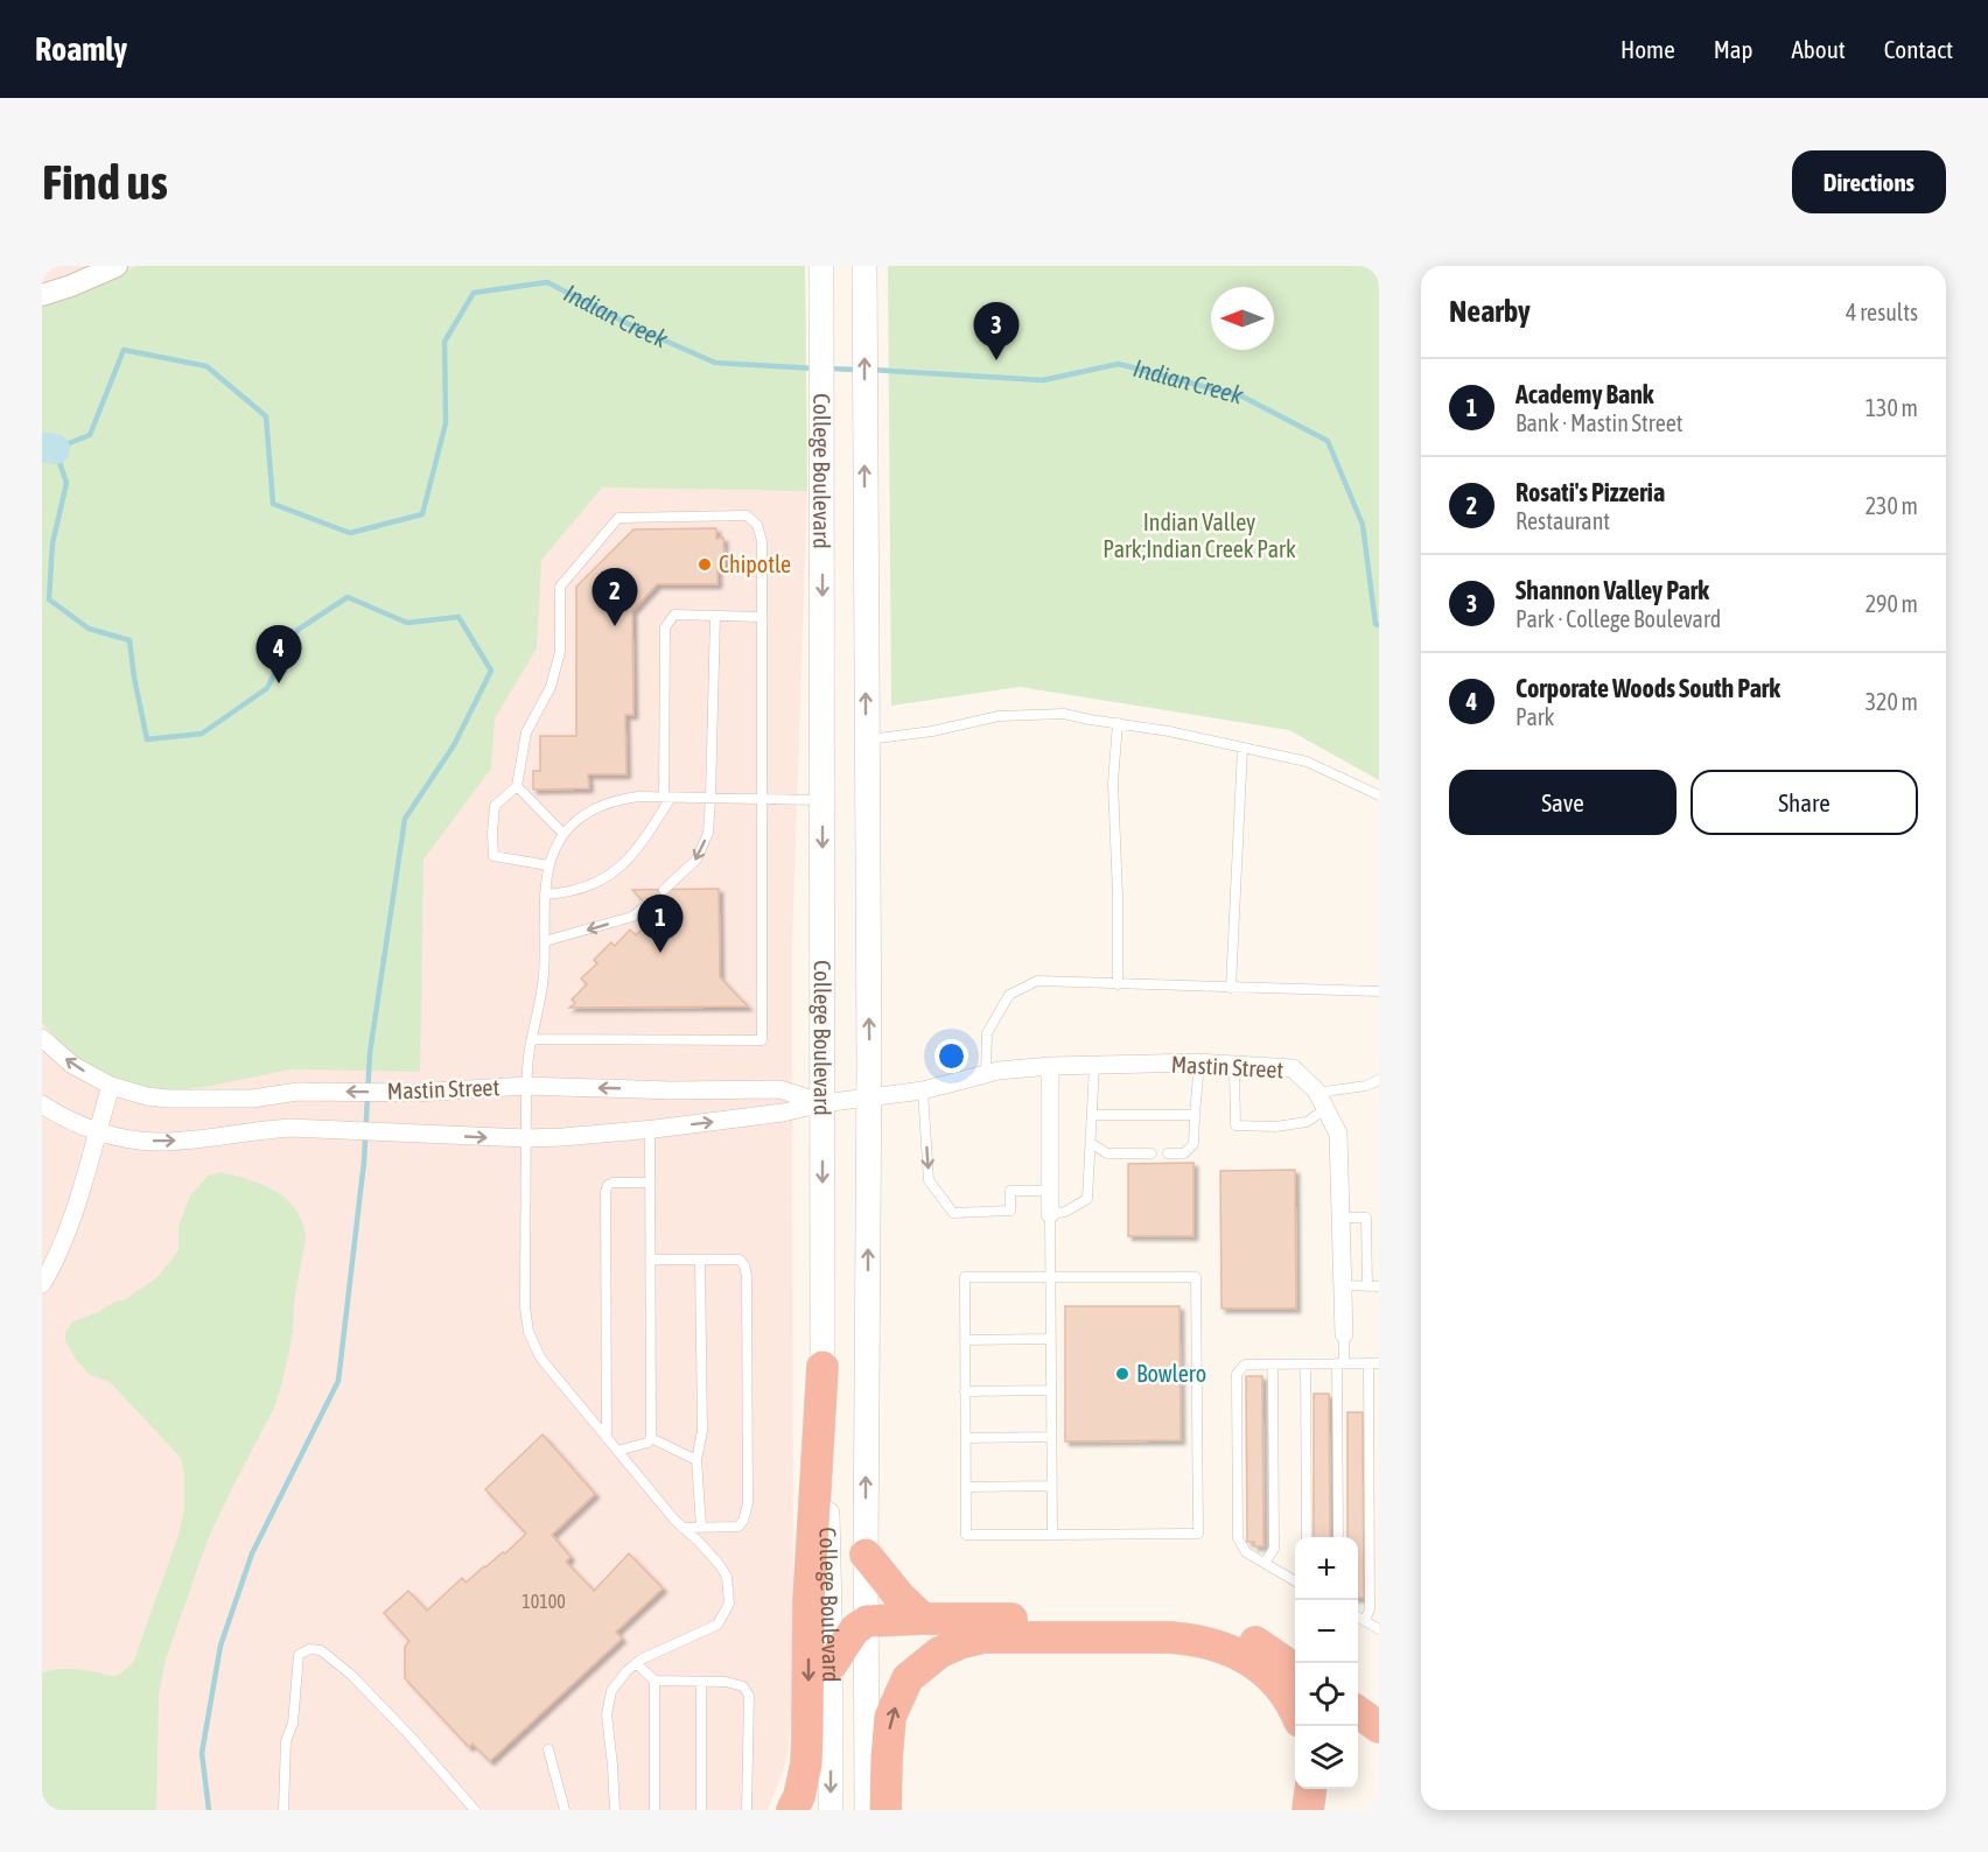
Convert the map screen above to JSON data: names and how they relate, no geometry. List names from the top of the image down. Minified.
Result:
{"streets":{"main road":["College Boulevard"],"street":["Mastin Street"]},"crossings":[["College Boulevard","Mastin Street"]],"water":["Indian Creek"],"parks":["Indian Valley Park;Indian Creek Park"],"places":["Chipotle","Bowlero"],"house_numbers":["10100"],"north":"left","page":{"header":"Roamly","nav":["Home","Map","About","Contact"],"buttons":["Directions",["Save","Share"]],"title":"Find us","heading":["Nearby","4 results"],"pins":["3","2","4","1"],"list":[{"mark":"1","name":"Academy Bank","note":"Bank · Mastin Street","value":"130 m"},{"mark":"2","name":"Rosati's Pizzeria","note":"Restaurant","value":"230 m"},{"mark":"3","name":"Shannon Valley Park","note":"Park · College Boulevard","value":"290 m"},{"mark":"4","name":"Corporate Woods South Park","note":"Park","value":"320 m"}],"map_buttons":["+","−"]}}
